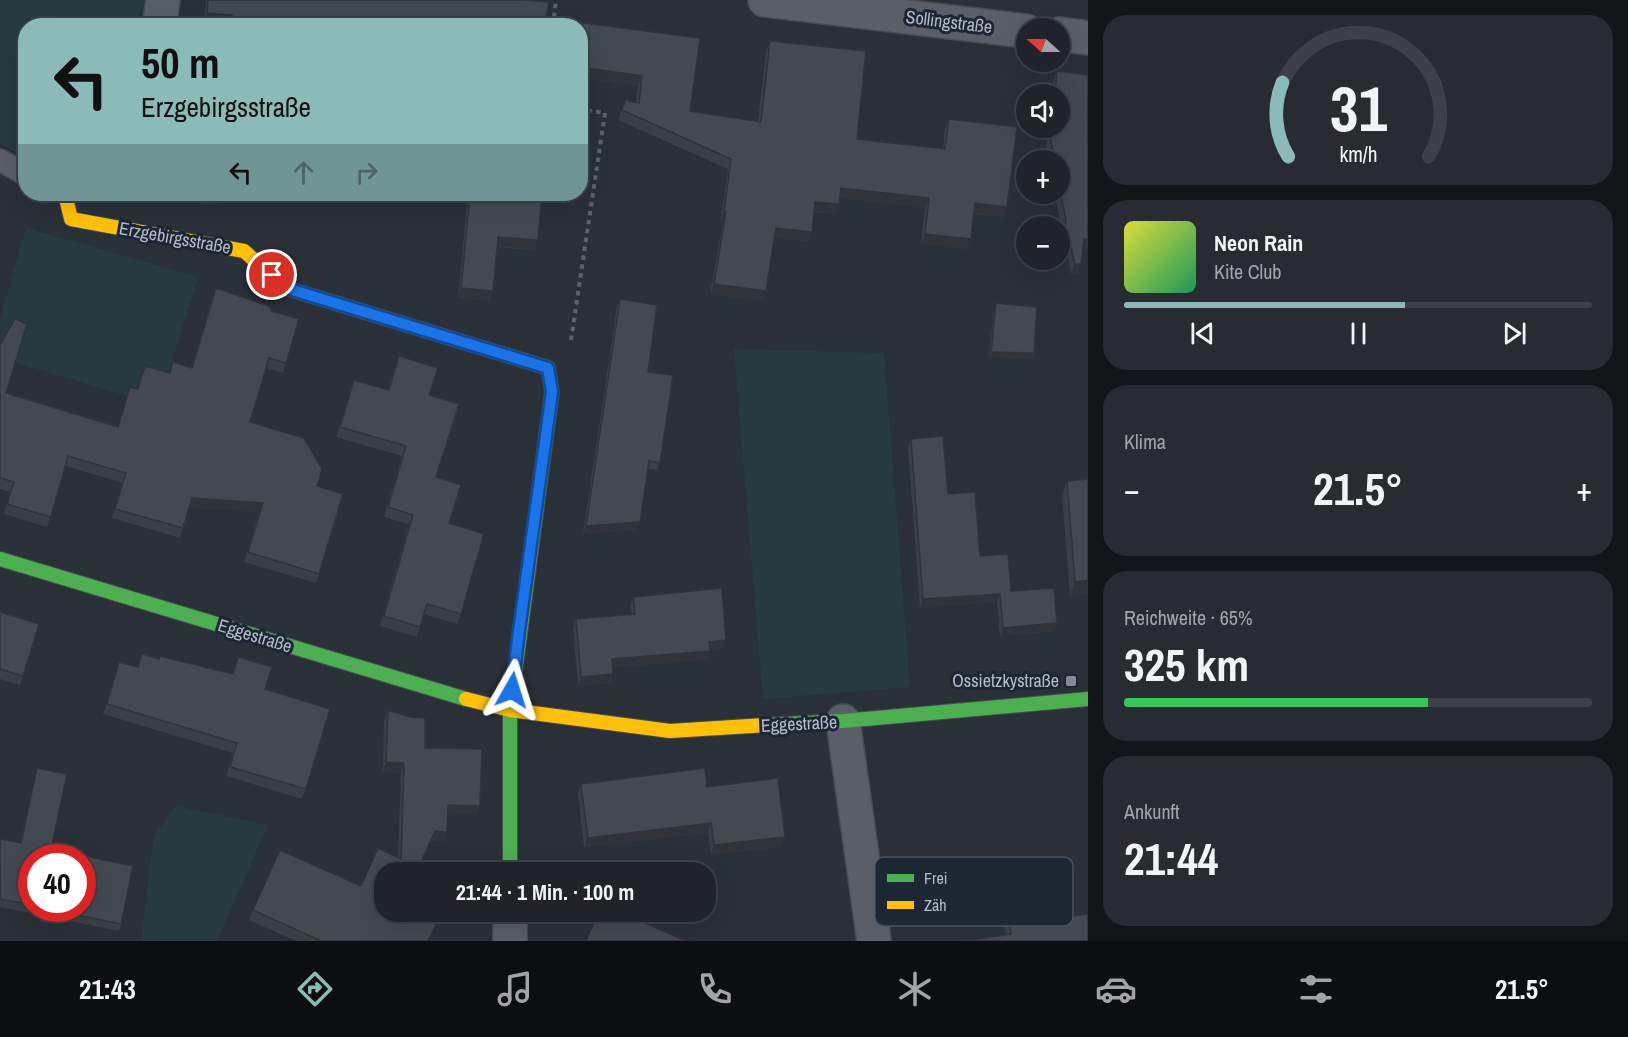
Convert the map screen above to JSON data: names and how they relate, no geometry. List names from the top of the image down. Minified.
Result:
{"streets":{"street":["Sollingstraße","Erzgebirgsstraße","Eggestraße"]},"places":{"transit":["Ossietzkystraße"]},"legend":["Frei","Zäh"],"north":"left","page":{"map_buttons":["+","−"],"turn":["50 m","Erzgebirgsstraße"],"song":["Neon Rain","Kite Club"],"tile":["Klima",["Reichweite · 65%","325 km"],["Ankunft","21:44"]],"heat":["−","21.5°","+"],"limit":"40","trip":"21:44 · 1 Min. · 100 m","tabs":["21:43","21.5°"],"gauge":["31","km/h"]}}
